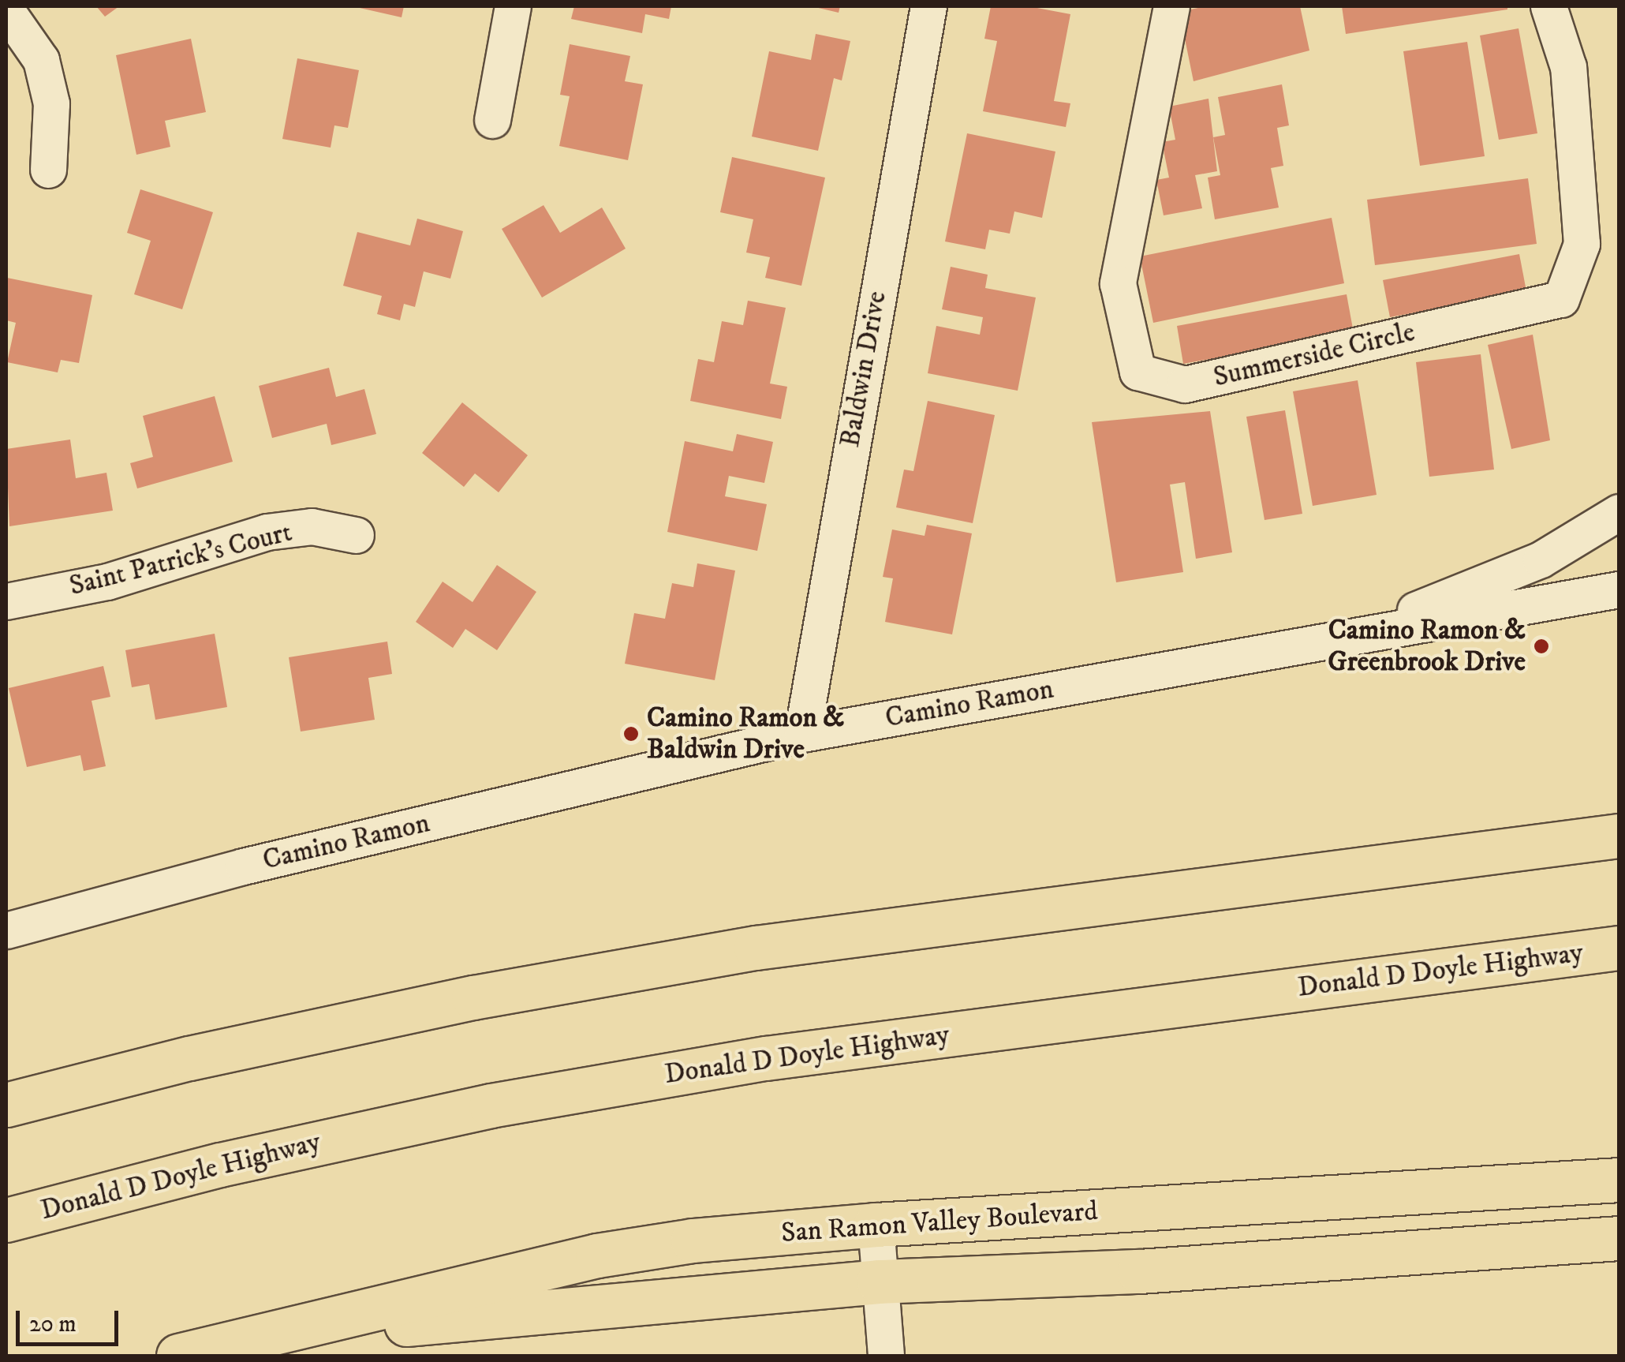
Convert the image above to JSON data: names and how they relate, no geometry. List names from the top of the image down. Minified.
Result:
{"streets":{"main road":["Donald D Doyle Highway","San Ramon Valley Boulevard"],"street":["Summerside Circle","Baldwin Drive","Saint Patrick's Court","Camino Ramon"]},"crossings":[["Baldwin Drive","Camino Ramon"]],"places":["Camino Ramon & Greenbrook Drive","Camino Ramon & Baldwin Drive"],"scale_bar":"20 m"}
